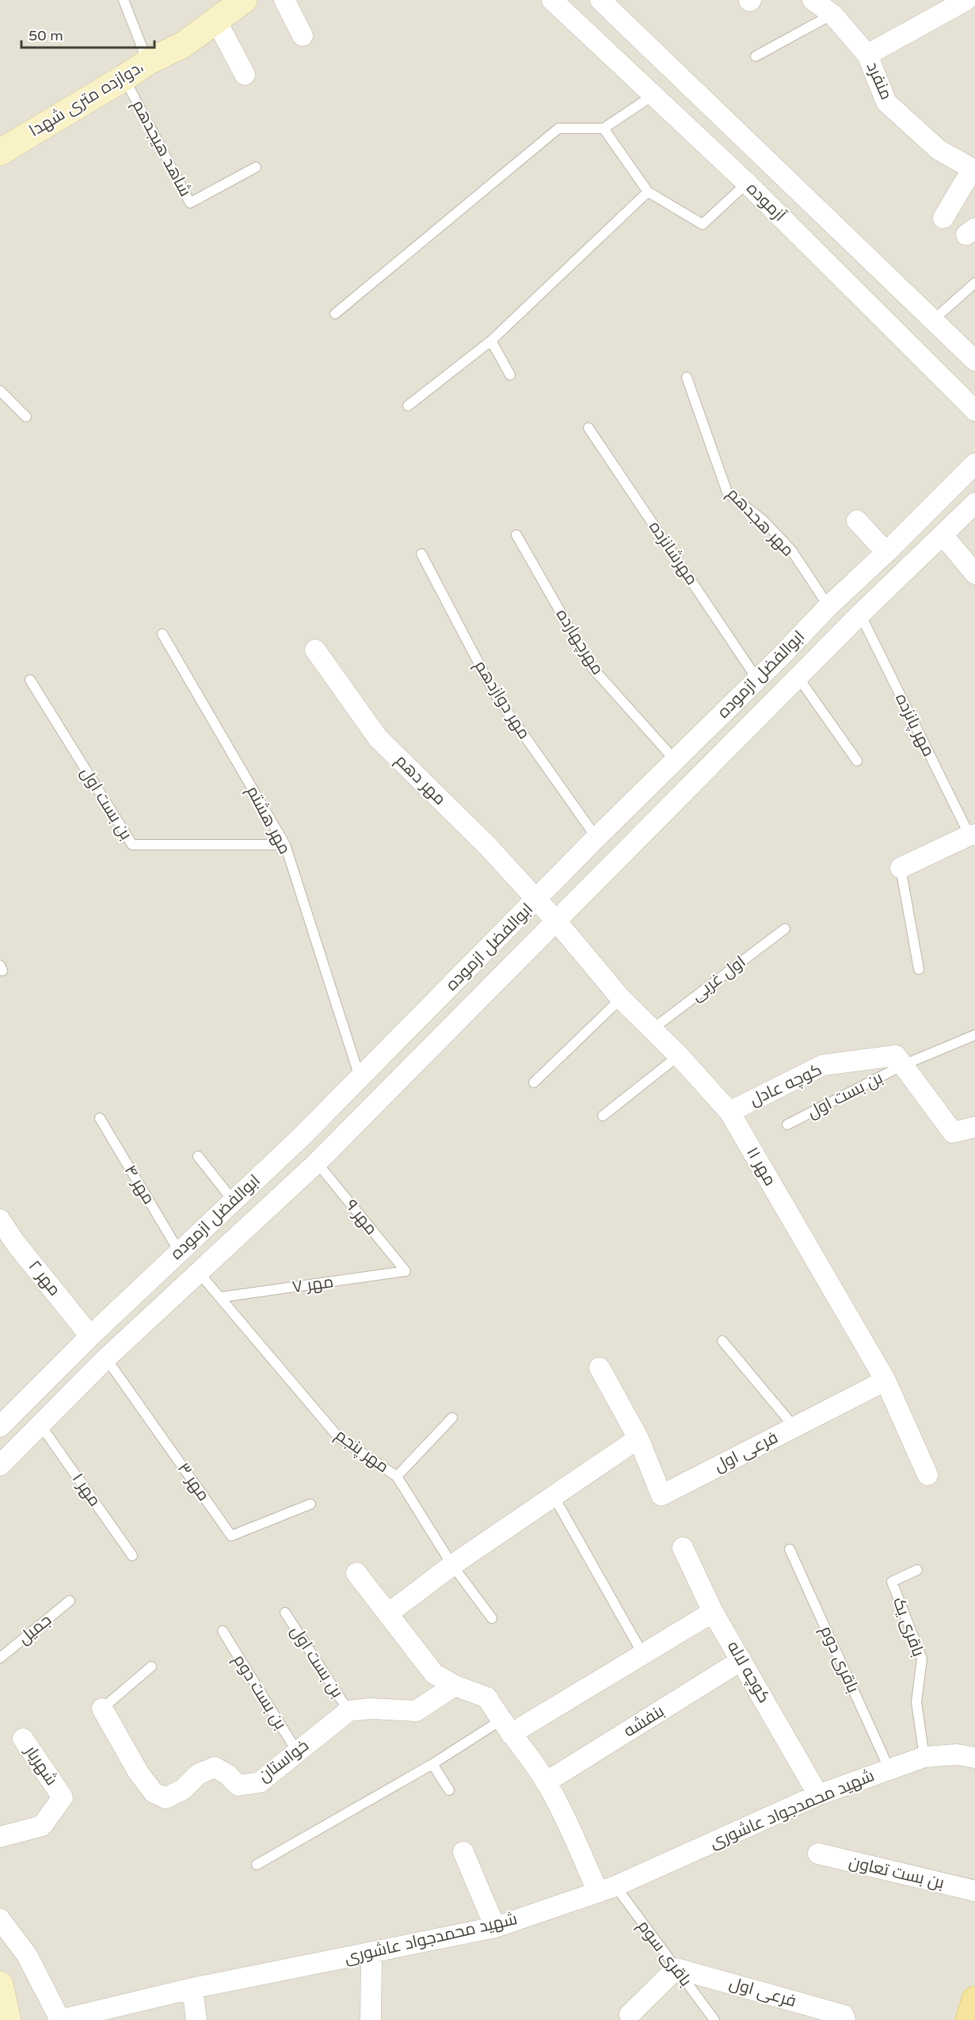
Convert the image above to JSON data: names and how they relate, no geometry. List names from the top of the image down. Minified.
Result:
{"streets":{"street":["منفرد","دوازده متری شهدا،","آزموده","ابوالفضل ازموده","مهر دهم","کوچه عادل","مهر ۱۱","مهر ۲","فرعی اول","کوچه لاله","بنفشه","خواستان","شهریار","شهید محمدجواد عاشوری","بن‌ بست تعاون"],"lane":["شاهد هیجدهم","مهر هجدهم","مهرشانزده","مهرچهارده","مهر دوازدهم","مهر پانزده","بن بست اول","مهر هشتم","اول غربی","مهر ۴","مهر ۹","مهر ۷","مهر پنجم","مهر ۳","مهر ۱","باقری یک","جمیل","باقری دوم","بن بست دوم","باقری سوم"]},"crossings":[["دوازده متری شهدا،","شاهد هیجدهم"],["مهر هجدهم","ابوالفضل ازموده"],["مهرشانزده","ابوالفضل ازموده"],["مهرچهارده","ابوالفضل ازموده"],["ابوالفضل ازموده","مهر دوازدهم"],["ابوالفضل ازموده","مهر پانزده"],["ابوالفضل ازموده","مهر دهم"],["ابوالفضل ازموده","مهر هشتم"],["ابوالفضل ازموده","مهر ۱۱"],["ابوالفضل ازموده","مهر ۴"],["ابوالفضل ازموده","مهر ۹"],["ابوالفضل ازموده","مهر ۲"],["ابوالفضل ازموده","مهر پنجم"],["ابوالفضل ازموده","مهر ۳"],["ابوالفضل ازموده","مهر ۱"],["مهر دهم","مهر ۱۱"],["بن بست اول","مهر هشتم"],["بن بست اول","کوچه عادل"],["بن بست اول","خواستان"],["اول غربی","مهر ۱۱"],["کوچه عادل","مهر ۱۱"],["مهر ۱۱","فرعی اول"],["مهر ۹","مهر ۷"],["مهر ۷","مهر پنجم"],["فرعی اول","باقری سوم"],["باقری یک","شهید محمدجواد عاشوری"],["باقری دوم","شهید محمدجواد عاشوری"],["کوچه لاله","بنفشه"],["کوچه لاله","شهید محمدجواد عاشوری"],["بن بست دوم","خواستان"],["شهید محمدجواد عاشوری","باقری سوم"]],"scale_bar":"50 m"}
